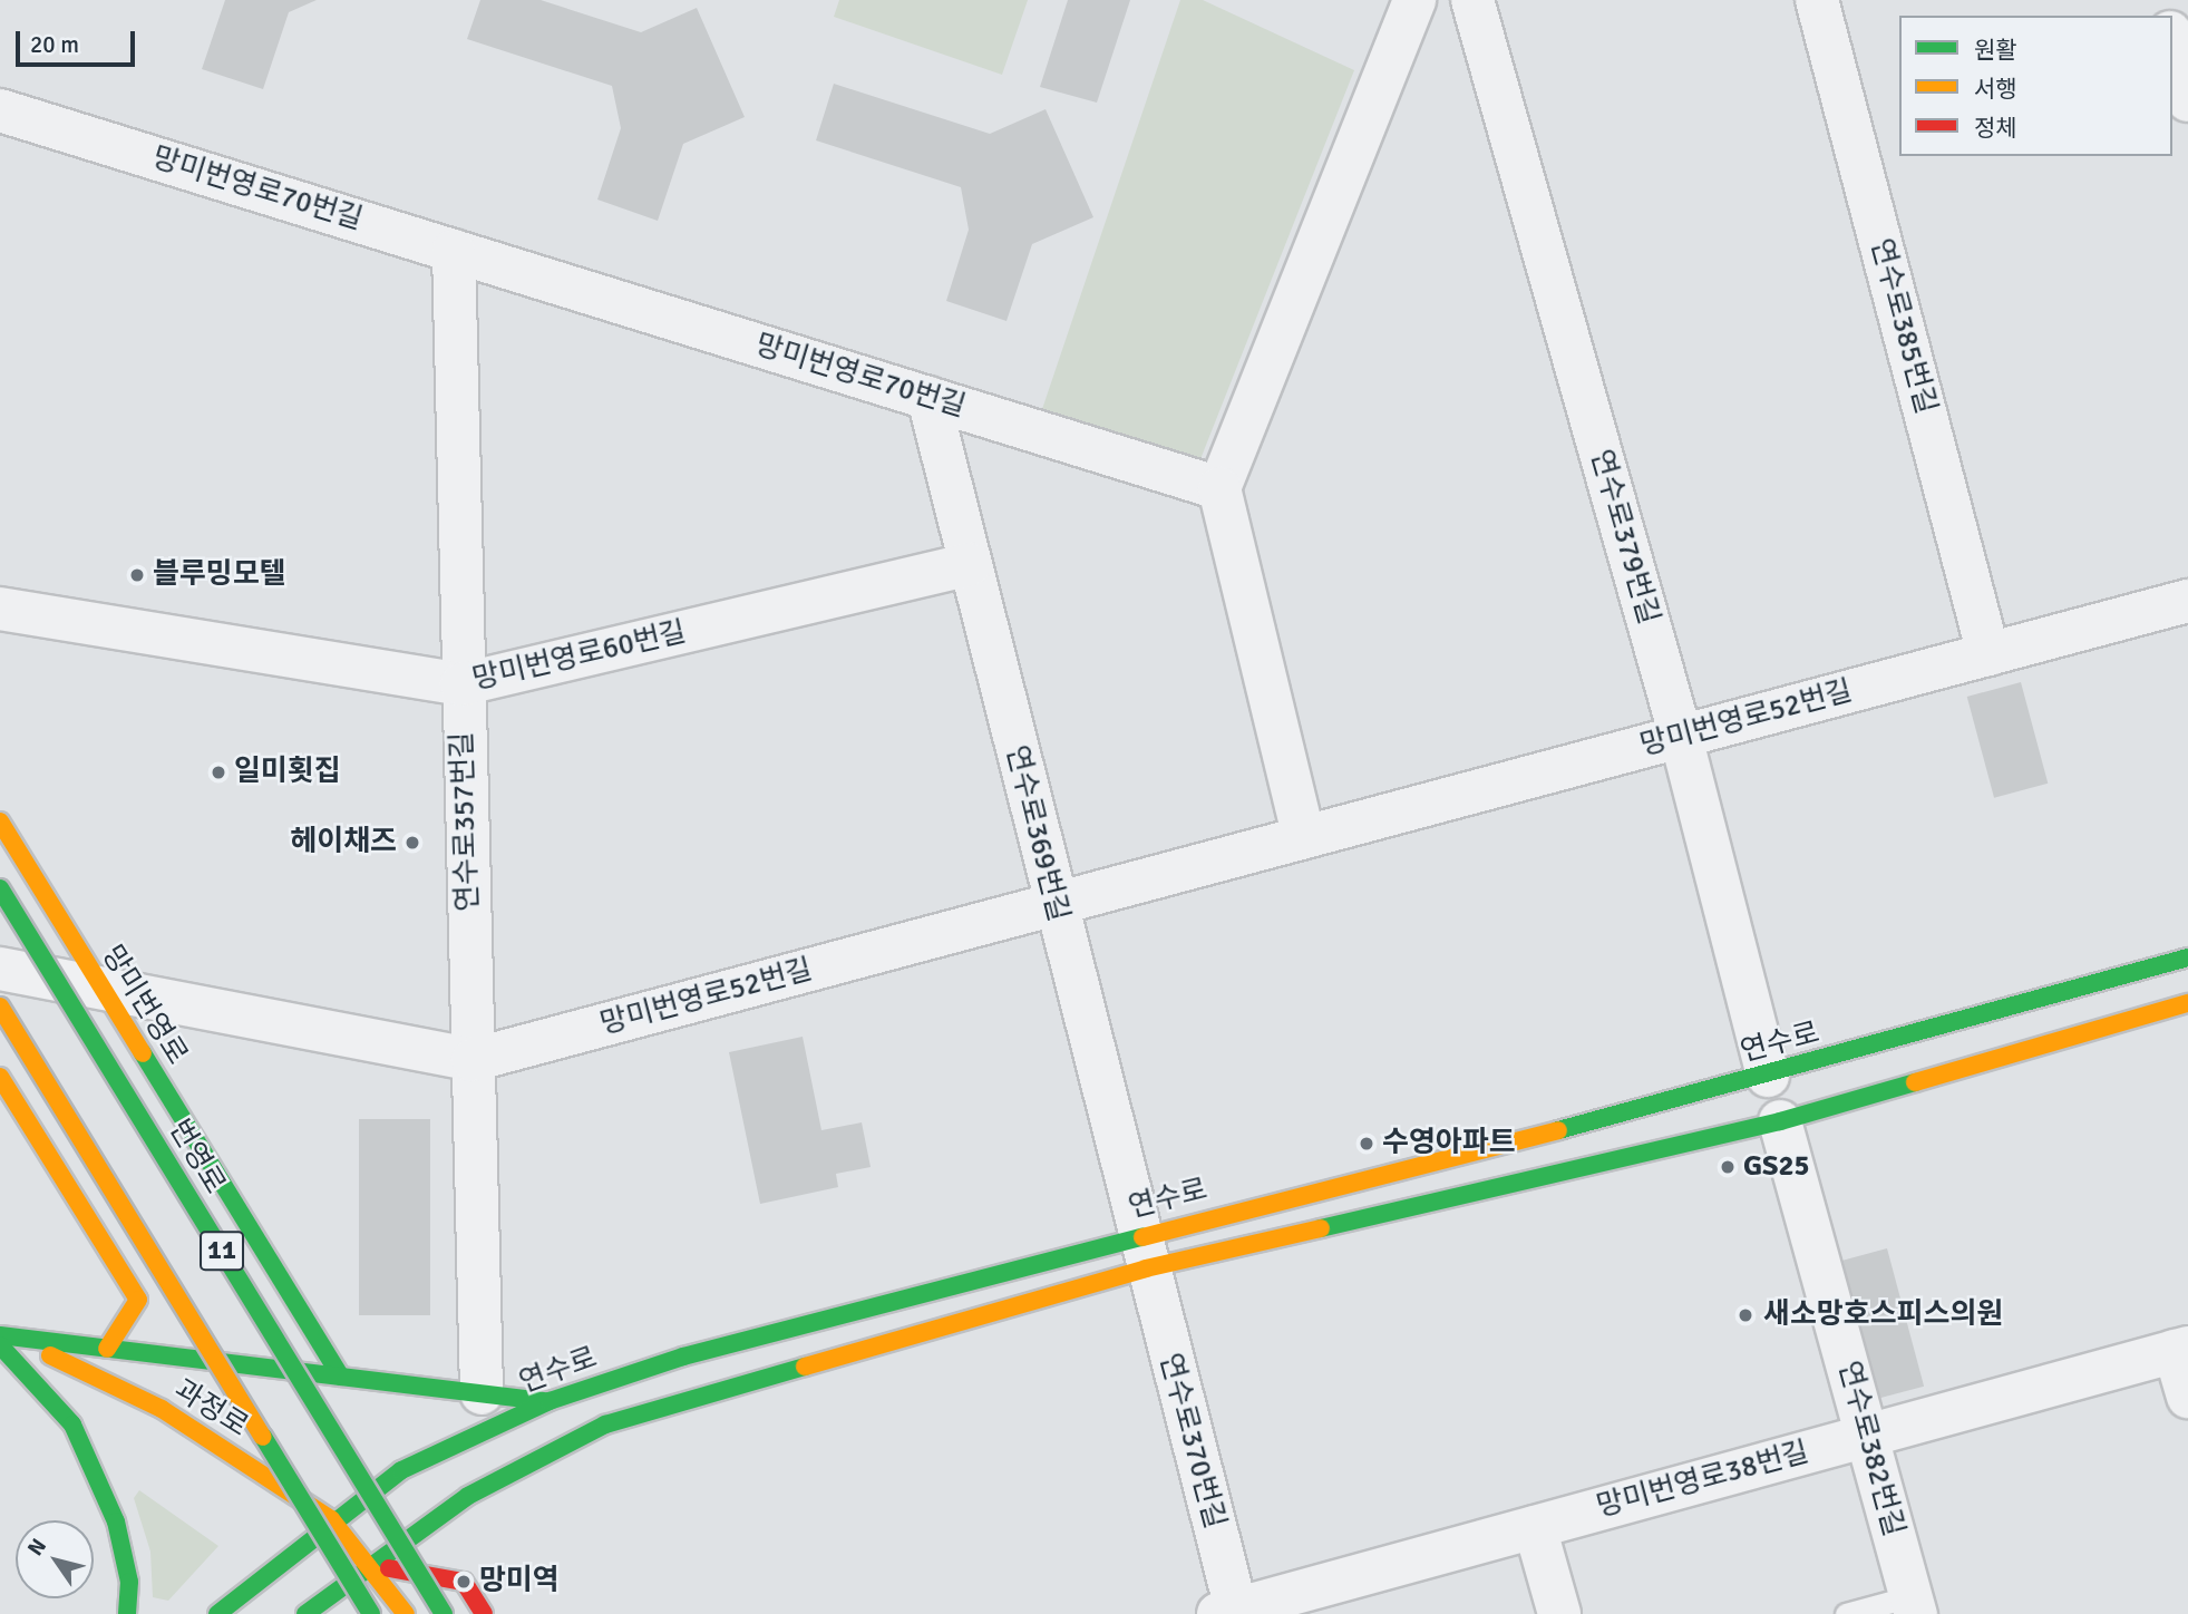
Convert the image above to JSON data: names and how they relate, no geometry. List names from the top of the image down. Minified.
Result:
{"streets":{"main road":["망미번영로","연수로","번영로","11","과정로"],"street":["망미번영로70번길","연수로385번길","연수로379번길","망미번영로60번길","망미번영로52번길","연수로357번길","연수로369번길","연수로370번길","연수로382번길","망미번영로38번길"]},"crossings":[["망미번영로70번길","연수로357번길"],["망미번영로70번길","연수로369번길"],["연수로385번길","망미번영로52번길"],["연수로379번길","망미번영로52번길"],["연수로379번길","연수로"],["망미번영로60번길","연수로357번길"],["망미번영로60번길","연수로369번길"],["망미번영로52번길","연수로357번길"],["망미번영로52번길","연수로369번길"],["망미번영로52번길","망미번영로"],["연수로369번길","연수로"],["연수로369번길","연수로370번길"],["연수로","과정로"],["연수로","연수로370번길"],["연수로","연수로382번길"],["연수로370번길","망미번영로38번길"],["연수로382번길","망미번영로38번길"]],"places":["블루밍모텔","일미횟집","헤이채즈","수영아파트","GS25","새소망호스피스의원","망미역"],"legend":["원활","서행","정체"],"scale_bar":"20 m","north":"top left"}
